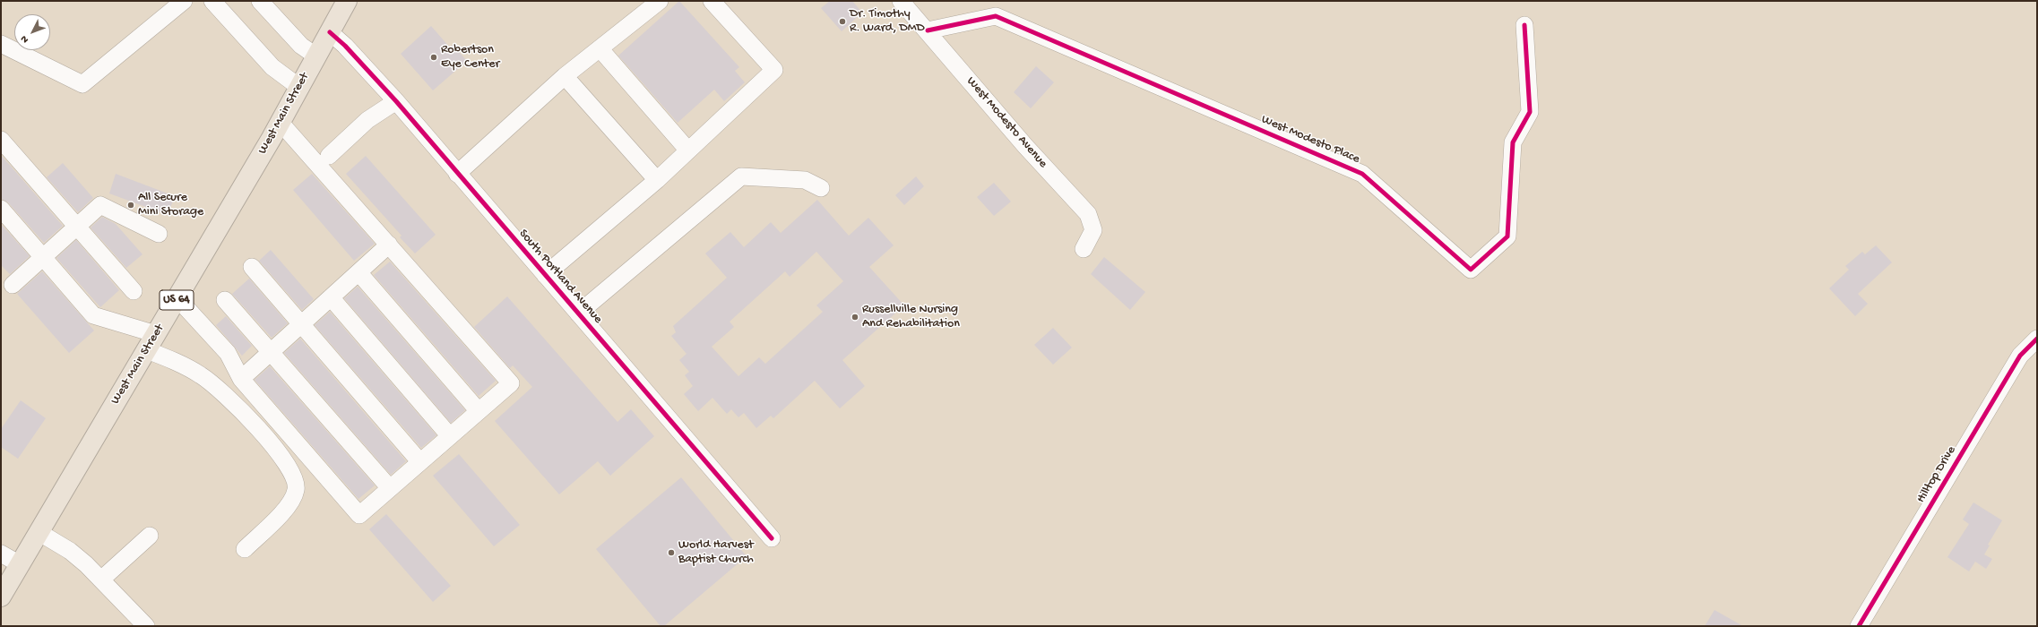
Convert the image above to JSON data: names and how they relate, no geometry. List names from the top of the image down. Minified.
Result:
{"streets":{"main road":["West Main Street","US 64"],"street":["West Modesto Avenue","West Modesto Place","South Portland Avenue","Hilltop Drive"]},"crossings":[["West Main Street","South Portland Avenue"],["West Modesto Avenue","West Modesto Place"]],"places":["Dr. Timothy R. Ward, DMD","Robertson Eye Center","All Secure Mini Storage","Russellville Nursing And Rehabilitation","World Harvest Baptist Church"],"north":"bottom left"}
